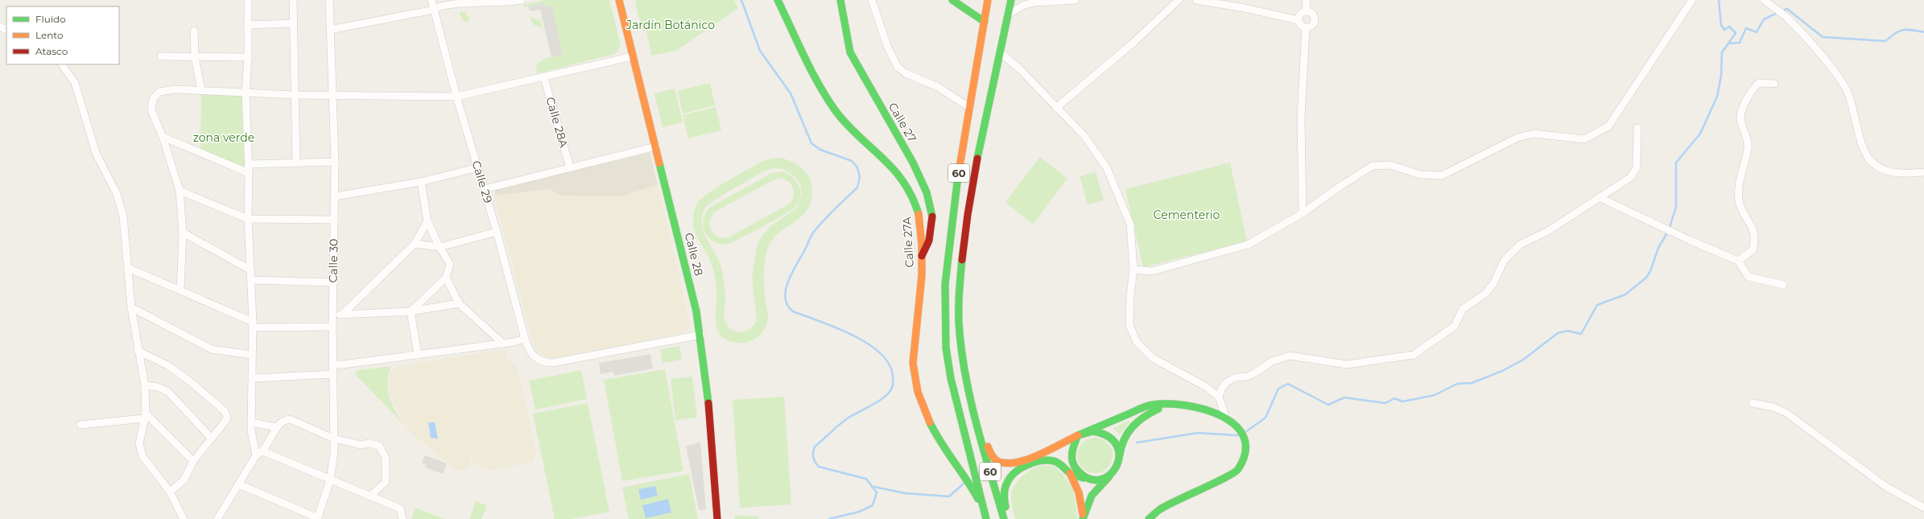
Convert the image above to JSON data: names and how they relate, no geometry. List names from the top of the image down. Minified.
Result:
{"streets":{"main road":["Calle 27","60","Calle 27A","Calle 28"],"street":["Calle 28A","Calle 29","Calle 30"]},"crossings":[["Calle 27","Calle 27A"],["60","Calle 27A"],["Calle 29","Calle 28"]],"parks":["Jardín Botánico","zona verde","Cementerio"],"legend":["Fluido","Lento","Atasco"]}
